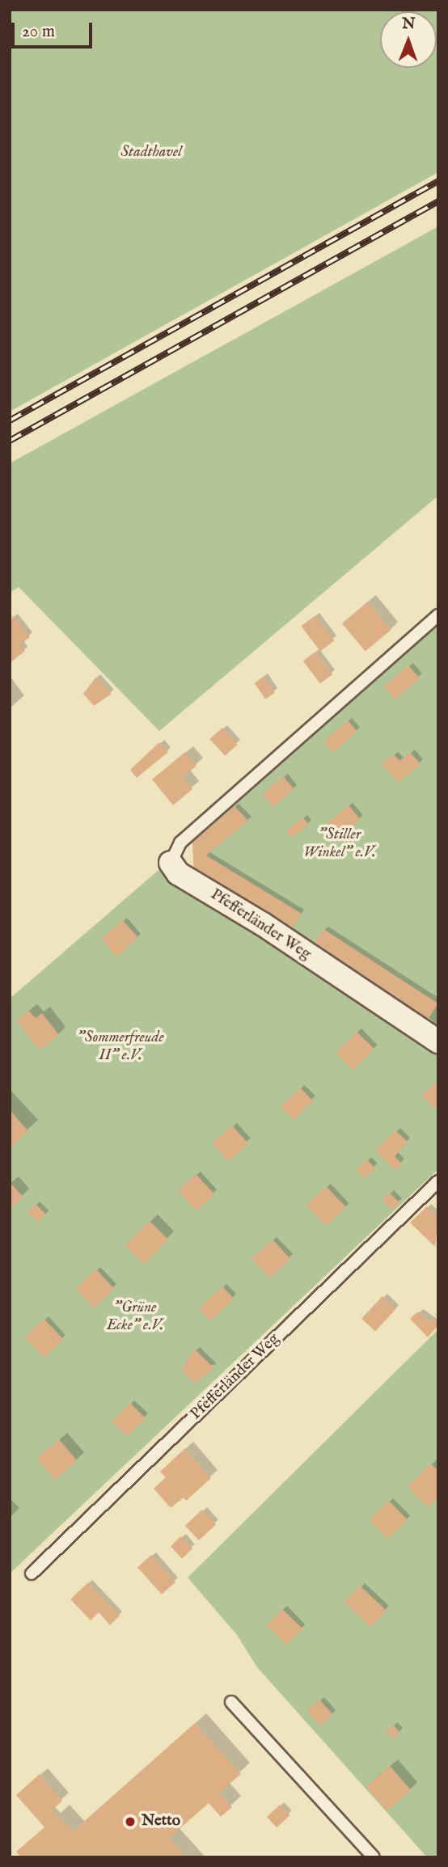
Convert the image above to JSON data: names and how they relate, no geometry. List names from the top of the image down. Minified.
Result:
{"streets":{"street":["Pfefferländer Weg"]},"parks":["Stadthavel","\"Stiller Winkel\" e.V.","\"Sommerfreude II\" e.V.","\"Grüne Ecke\" e.V."],"places":["Netto"],"scale_bar":"20 m","north":"top"}
